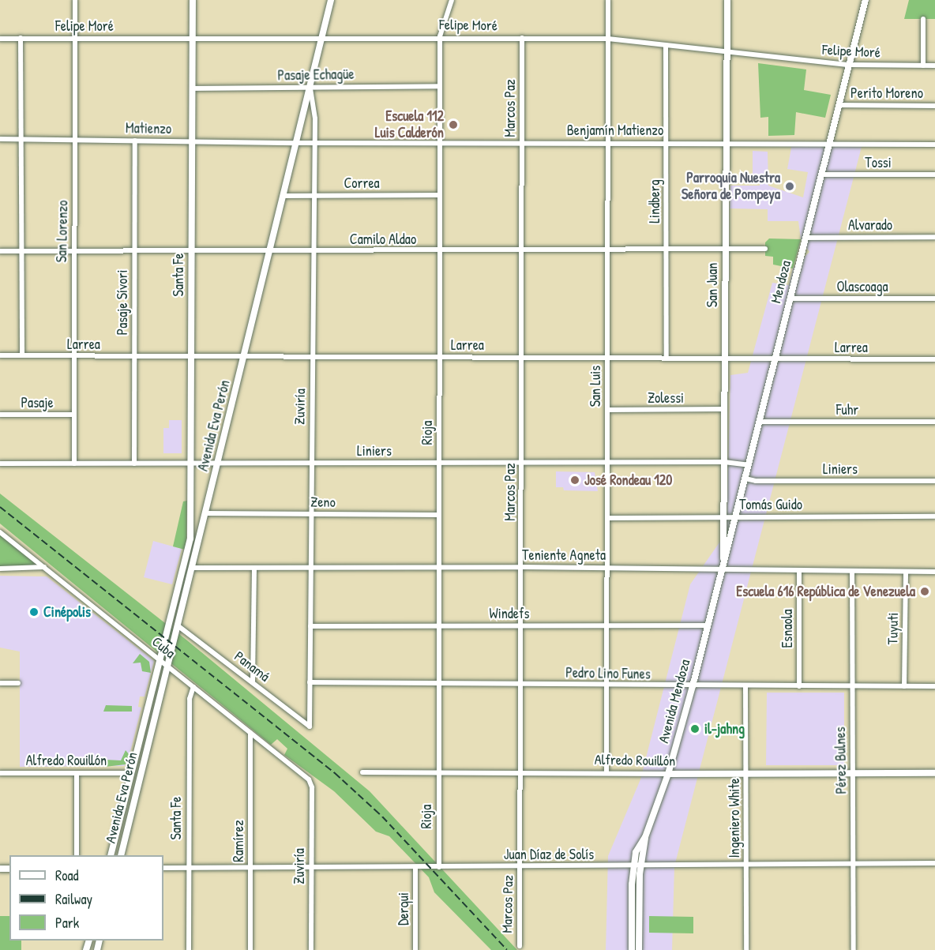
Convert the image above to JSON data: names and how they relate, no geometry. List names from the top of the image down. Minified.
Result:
{"streets":{"main road":["Santa Fe","Mendoza","San Juan","Avenida Eva Perón","Avenida Mendoza","Alfredo Rouillón"],"street":["Felipe Moré","Pasaje Echagüe","Perito Moreno","Marcos Paz","Matienzo","Benjamín Matienzo","Tossi","Correa","Lindberg","Alvarado","San Lorenzo","Camilo Aldao","Olascoaga","Pasaje Sívori","Larrea","San Luis","Zolessi","Pasaje","Zuviría","Fuhr","Rioja","Liniers","Zeno","Tomás Guido","Teniente Agneta","Windefs","Esnaola","Tuyuti","Cuba","Panamá","Pedro Lino Funes","Pérez Bulnes","Ingeniero White","Ramírez","Juan Díaz de Solís","Derqui"]},"crossings":[["Felipe Moré","Marcos Paz"],["Felipe Moré","Lindberg"],["Felipe Moré","San Lorenzo"],["Felipe Moré","Santa Fe"],["Felipe Moré","Mendoza"],["Felipe Moré","San Juan"],["Felipe Moré","San Luis"],["Felipe Moré","Avenida Eva Perón"],["Felipe Moré","Rioja"],["Pasaje Echagüe","Santa Fe"],["Pasaje Echagüe","Zuviría"],["Pasaje Echagüe","Avenida Eva Perón"],["Pasaje Echagüe","Rioja"],["Perito Moreno","Mendoza"],["Marcos Paz","Benjamín Matienzo"],["Marcos Paz","Camilo Aldao"],["Marcos Paz","Larrea"],["Marcos Paz","Liniers"],["Marcos Paz","Teniente Agneta"],["Marcos Paz","Windefs"],["Marcos Paz","Pedro Lino Funes"],["Marcos Paz","Alfredo Rouillón"],["Marcos Paz","Juan Díaz de Solís"],["Matienzo","Benjamín Matienzo"],["Matienzo","San Lorenzo"],["Matienzo","Santa Fe"],["Matienzo","Pasaje Sívori"],["Matienzo","Avenida Eva Perón"],["Benjamín Matienzo","Lindberg"],["Benjamín Matienzo","Mendoza"],["Benjamín Matienzo","San Juan"],["Benjamín Matienzo","San Luis"],["Benjamín Matienzo","Zuviría"],["Benjamín Matienzo","Avenida Eva Perón"],["Benjamín Matienzo","Rioja"],["Tossi","Mendoza"],["Correa","Zuviría"],["Correa","Avenida Eva Perón"],["Correa","Rioja"],["Lindberg","Camilo Aldao"],["Lindberg","Larrea"],["Alvarado","Mendoza"],["San Lorenzo","Camilo Aldao"],["San Lorenzo","Larrea"],["San Lorenzo","Pasaje"],["San Lorenzo","Liniers"],["Camilo Aldao","Santa Fe"],["Camilo Aldao","San Juan"],["Camilo Aldao","Pasaje Sívori"],["Camilo Aldao","San Luis"],["Camilo Aldao","Zuviría"],["Camilo Aldao","Avenida Eva Perón"],["Camilo Aldao","Rioja"],["Santa Fe","Larrea"],["Santa Fe","Avenida Eva Perón"],["Santa Fe","Liniers"],["Santa Fe","Cuba"],["Santa Fe","Juan Díaz de Solís"],["Mendoza","San Juan"],["Mendoza","Olascoaga"],["Mendoza","Larrea"],["Mendoza","Fuhr"],["Mendoza","Liniers"],["Mendoza","Tomás Guido"],["Mendoza","Teniente Agneta"],["Mendoza","Avenida Mendoza"],["San Juan","Larrea"],["San Juan","Zolessi"],["San Juan","Liniers"],["San Juan","Tomás Guido"],["San Juan","Teniente Agneta"],["San Juan","Avenida Mendoza"],["Pasaje Sívori","Larrea"],["Pasaje Sívori","Liniers"],["Larrea","San Luis"],["Larrea","Zuviría"],["Larrea","Avenida Eva Perón"],["Larrea","Rioja"],["San Luis","Zolessi"],["San Luis","Liniers"],["San Luis","Tomás Guido"],["San Luis","Teniente Agneta"],["San Luis","Windefs"],["San Luis","Pedro Lino Funes"],["San Luis","Alfredo Rouillón"],["Zuviría","Avenida Eva Perón"],["Zuviría","Liniers"],["Zuviría","Zeno"],["Zuviría","Teniente Agneta"],["Zuviría","Windefs"],["Zuviría","Cuba"],["Zuviría","Panamá"],["Zuviría","Pedro Lino Funes"],["Zuviría","Juan Díaz de Solís"],["Avenida Eva Perón","Liniers"],["Avenida Eva Perón","Zeno"],["Avenida Eva Perón","Teniente Agneta"],["Avenida Eva Perón","Cuba"],["Avenida Eva Perón","Panamá"],["Avenida Eva Perón","Alfredo Rouillón"],["Rioja","Liniers"],["Rioja","Zeno"],["Rioja","Teniente Agneta"],["Rioja","Windefs"],["Rioja","Pedro Lino Funes"],["Rioja","Alfredo Rouillón"],["Rioja","Juan Díaz de Solís"],["Teniente Agneta","Esnaola"],["Teniente Agneta","Tuyuti"],["Teniente Agneta","Avenida Mendoza"],["Teniente Agneta","Pérez Bulnes"],["Windefs","Avenida Mendoza"],["Esnaola","Pedro Lino Funes"],["Tuyuti","Pedro Lino Funes"],["Cuba","Ramírez"],["Pedro Lino Funes","Avenida Mendoza"],["Pedro Lino Funes","Pérez Bulnes"],["Pedro Lino Funes","Ingeniero White"],["Avenida Mendoza","Alfredo Rouillón"],["Avenida Mendoza","Juan Díaz de Solís"],["Alfredo Rouillón","Pérez Bulnes"],["Alfredo Rouillón","Ingeniero White"],["Pérez Bulnes","Juan Díaz de Solís"],["Ingeniero White","Juan Díaz de Solís"],["Ramírez","Juan Díaz de Solís"],["Juan Díaz de Solís","Derqui"]],"places":["Escuela 112 Luis Calderón","Parroquia Nuestra Señora de Pompeya","José Rondeau 120","Escuela 616 República de Venezuela","Cinépolis","il-jahng"],"legend":["Road","Railway","Park"]}
